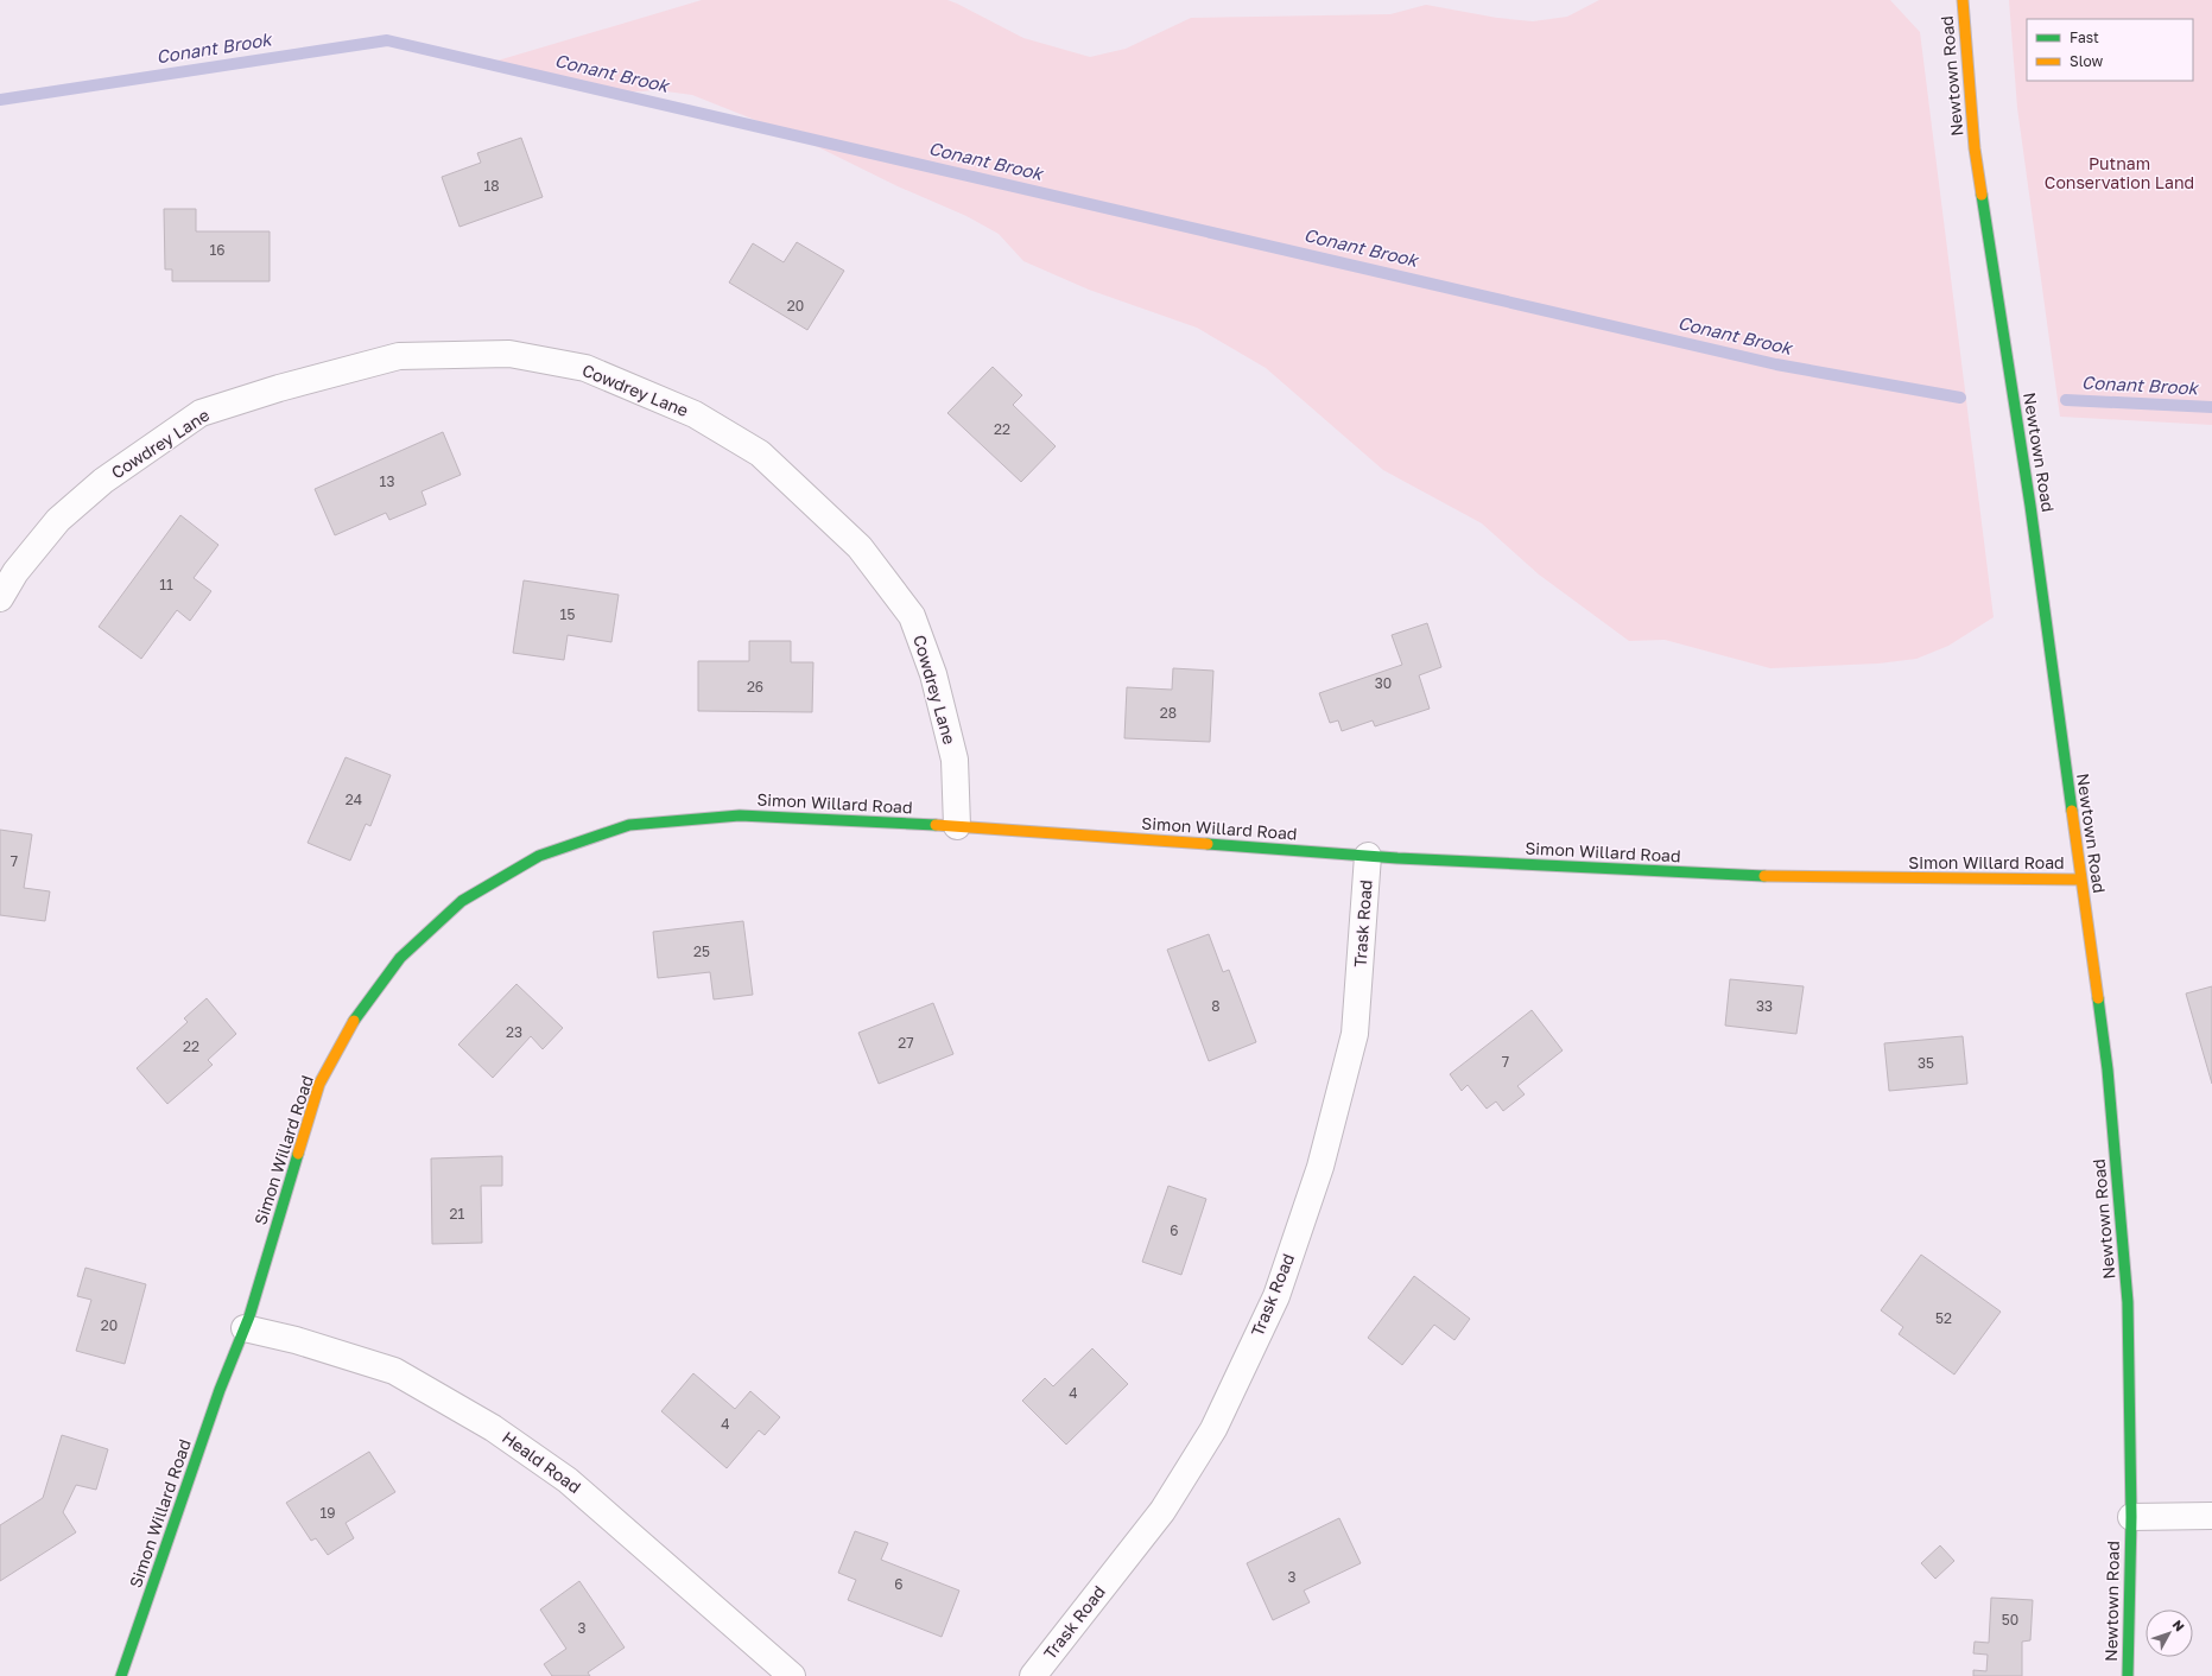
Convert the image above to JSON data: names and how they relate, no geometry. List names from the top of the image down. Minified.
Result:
{"streets":{"street":["Newtown Road","Cowdrey Lane","Simon Willard Road","Trask Road","Heald Road"]},"crossings":[["Newtown Road","Simon Willard Road"],["Cowdrey Lane","Simon Willard Road"],["Simon Willard Road","Trask Road"],["Simon Willard Road","Heald Road"]],"water":["Conant Brook"],"parks":["Putnam Conservation Land"],"house_numbers":["18","16","20","22","13","11","15","30","26","28","24","7","25","8","33","23","27","22","7","35","21","6","52","20","4","4","19","3","6","50","3"],"legend":["Fast","Slow"],"north":"top right"}
